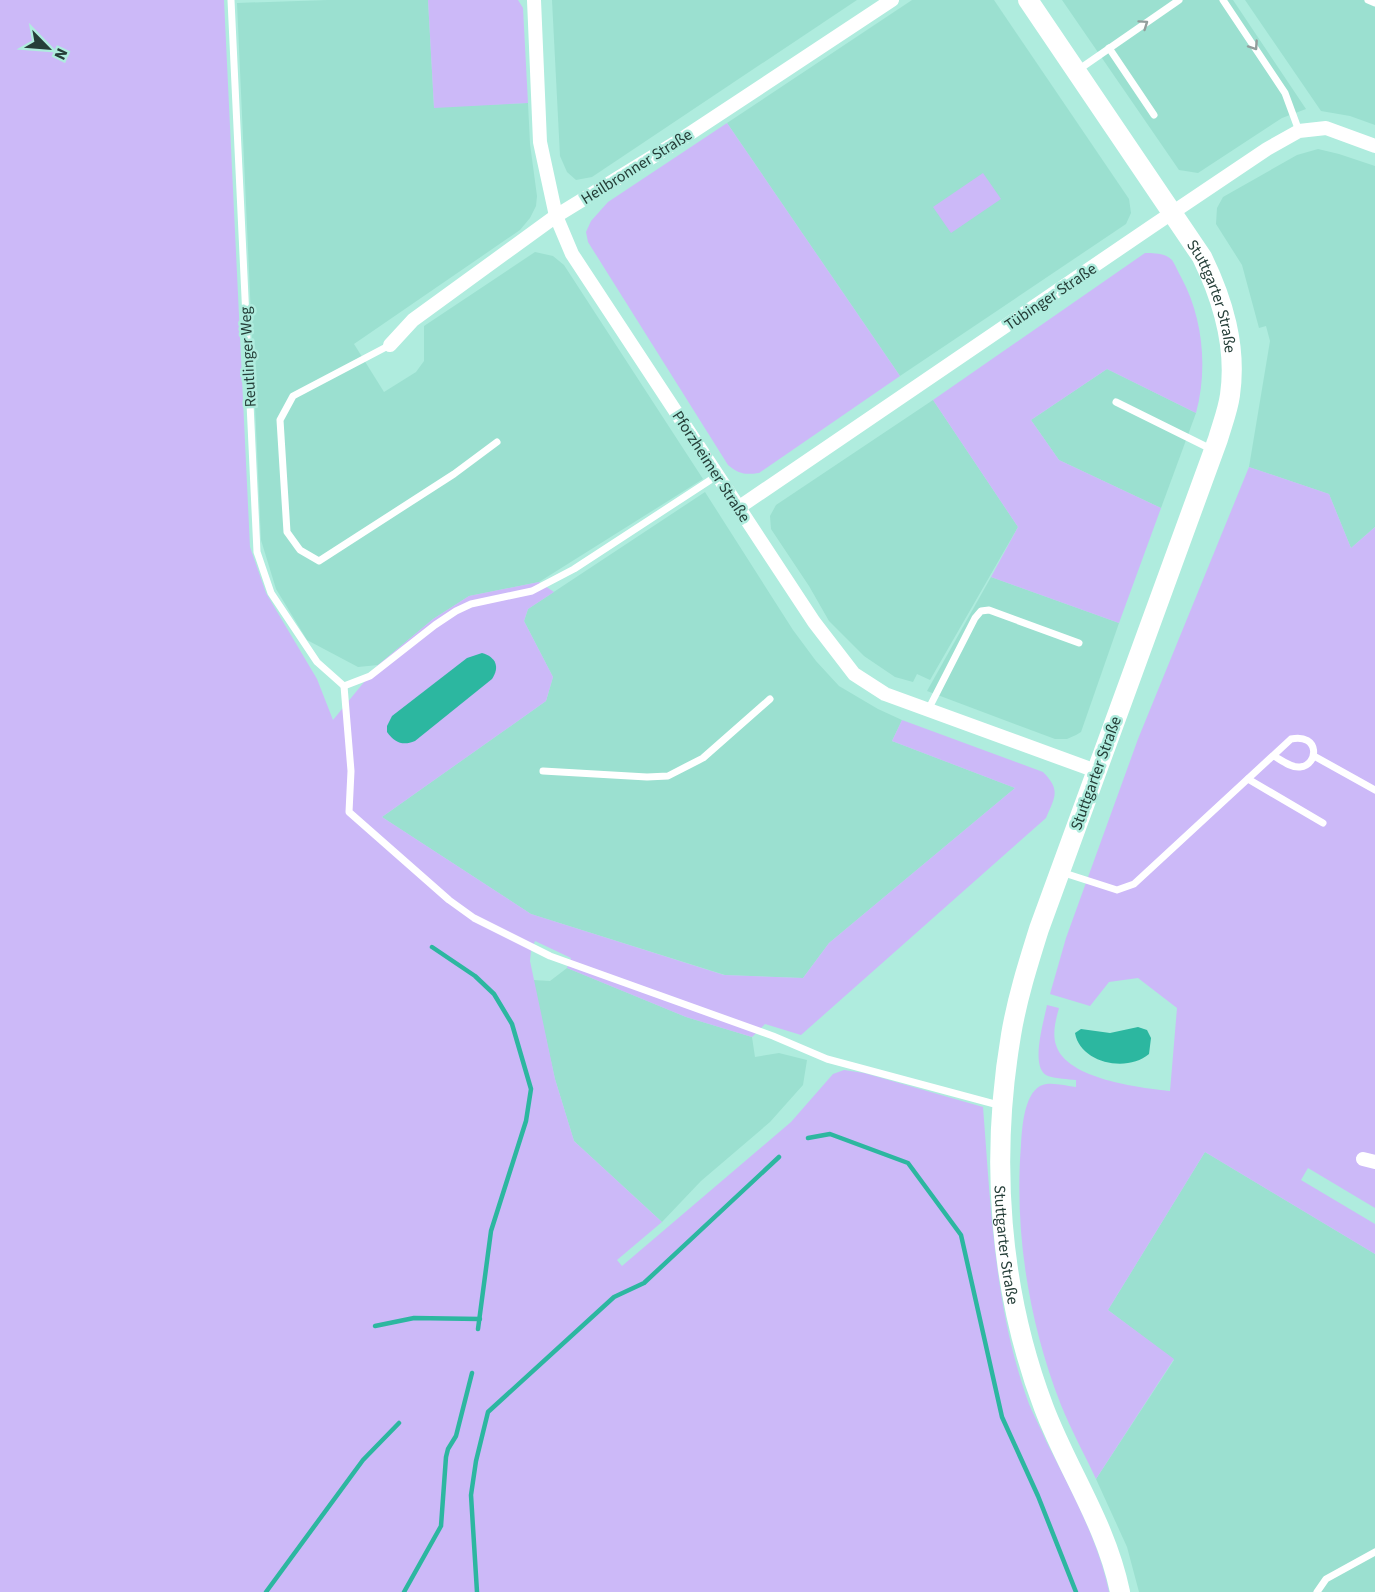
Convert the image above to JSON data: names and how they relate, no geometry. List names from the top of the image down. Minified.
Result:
{"streets":{"main road":["Stuttgarter Straße"],"street":["Heilbronner Straße","Tübinger Straße","Pforzheimer Straße"],"lane":["Reutlinger Weg"]},"crossings":[["Heilbronner Straße","Pforzheimer Straße"],["Tübinger Straße","Stuttgarter Straße"],["Tübinger Straße","Pforzheimer Straße"],["Stuttgarter Straße","Pforzheimer Straße"]],"north":"bottom right"}
